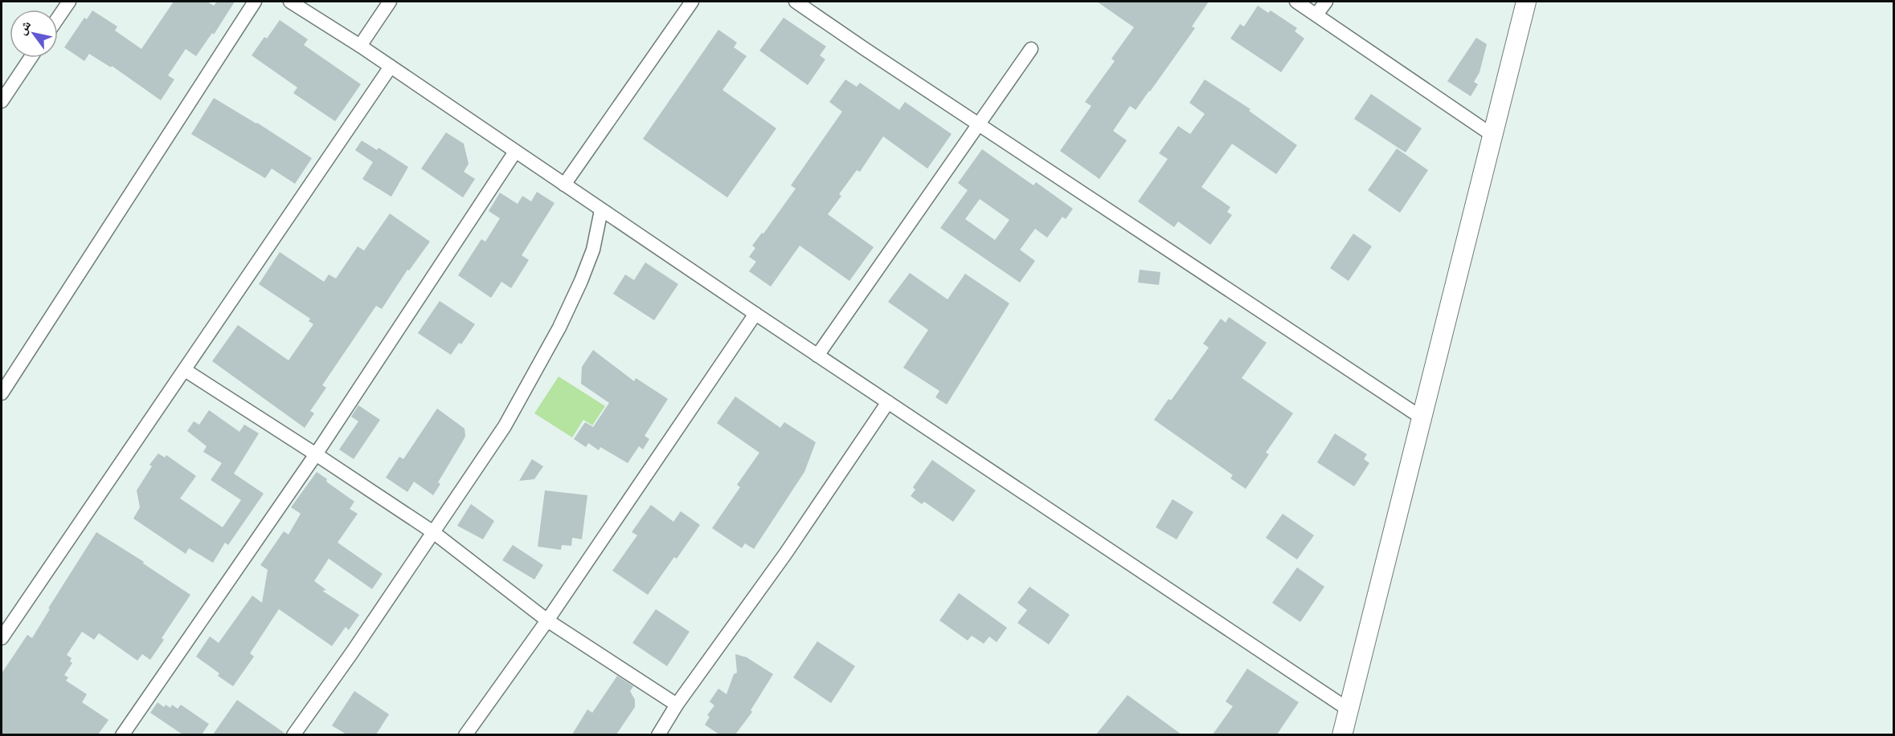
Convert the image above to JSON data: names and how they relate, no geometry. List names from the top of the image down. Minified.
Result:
{"north":"top left"}
